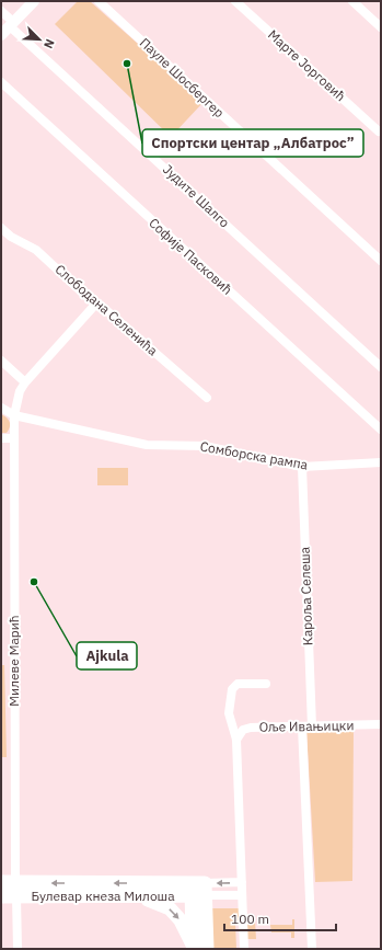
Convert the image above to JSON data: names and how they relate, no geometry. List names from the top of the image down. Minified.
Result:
{"streets":{"main road":["Булевар кнеза Милоша"],"street":["Марте Јорговић","Пауле Шосбергер","Јудите Шалго","Софије Пасковић","Слободана Селенића","Сомборска рампа","Кароља Селеша","Милеве Марић","Оље Ивањицки"]},"crossings":[["Слободана Селенића","Милеве Марић"],["Сомборска рампа","Кароља Селеша"],["Сомборска рампа","Милеве Марић"],["Кароља Селеша","Оље Ивањицки"],["Милеве Марић","Булевар кнеза Милоша"]],"places":["Спортски центар „Албатрос”","Ajkula"],"scale_bar":"100 m","north":"bottom right"}
